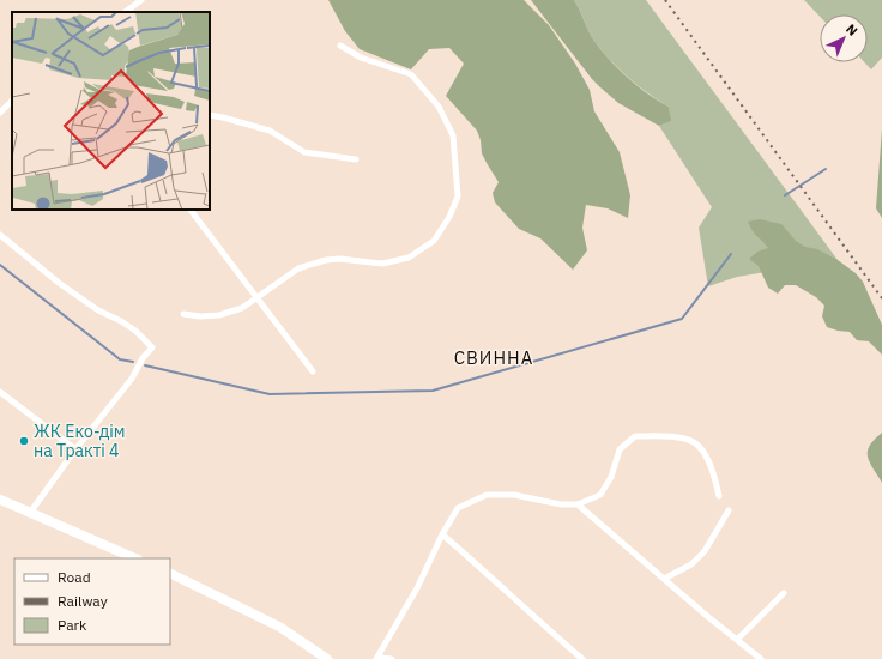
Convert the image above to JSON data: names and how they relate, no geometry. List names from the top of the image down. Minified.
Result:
{"districts":["СВИННА"],"places":["ЖК Еко-дім на Тракті 4"],"legend":["Road","Railway","Park"],"north":"top right"}
